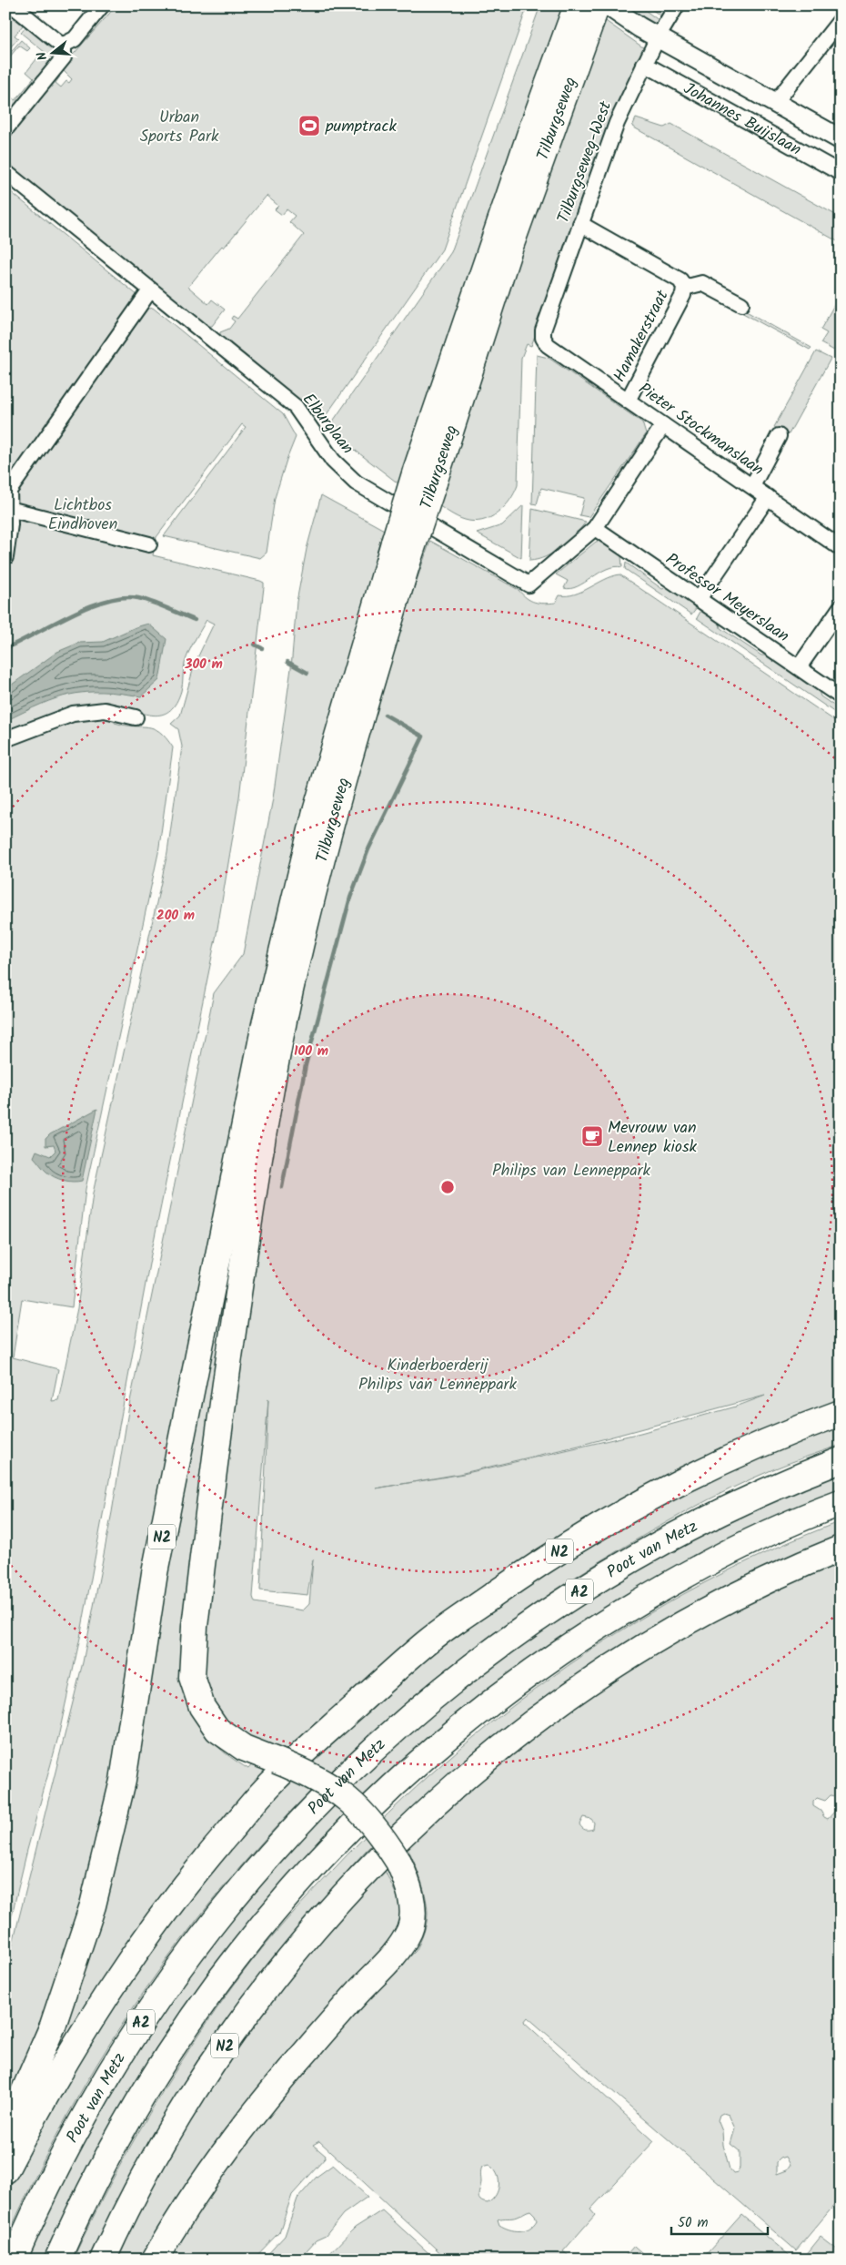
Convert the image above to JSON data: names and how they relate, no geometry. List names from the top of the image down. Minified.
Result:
{"streets":{"highway":["Tilburgseweg","N2","Poot van Metz","A2"],"street":["Johannes Buijslaan","Tilburgseweg-West","Hamakerstraat","Elburglaan","Pieter Stockmanslaan","Professor Meyerslaan"]},"crossings":[["Tilburgseweg","N2"],["Johannes Buijslaan","Tilburgseweg-West"],["Tilburgseweg-West","Pieter Stockmanslaan"],["Hamakerstraat","Pieter Stockmanslaan"],["Elburglaan","Professor Meyerslaan"]],"parks":["Urban Sports Park","Lichtbos Eindhoven","Philips van Lenneppark","Kinderboerderij Philips van Lenneppark"],"places":{"sports":["pumptrack"],"cafe":["Mevrouw van Lennep kiosk"]},"scale_bar":"50 m","north":"left","rings":["300 m","200 m","100 m"]}
